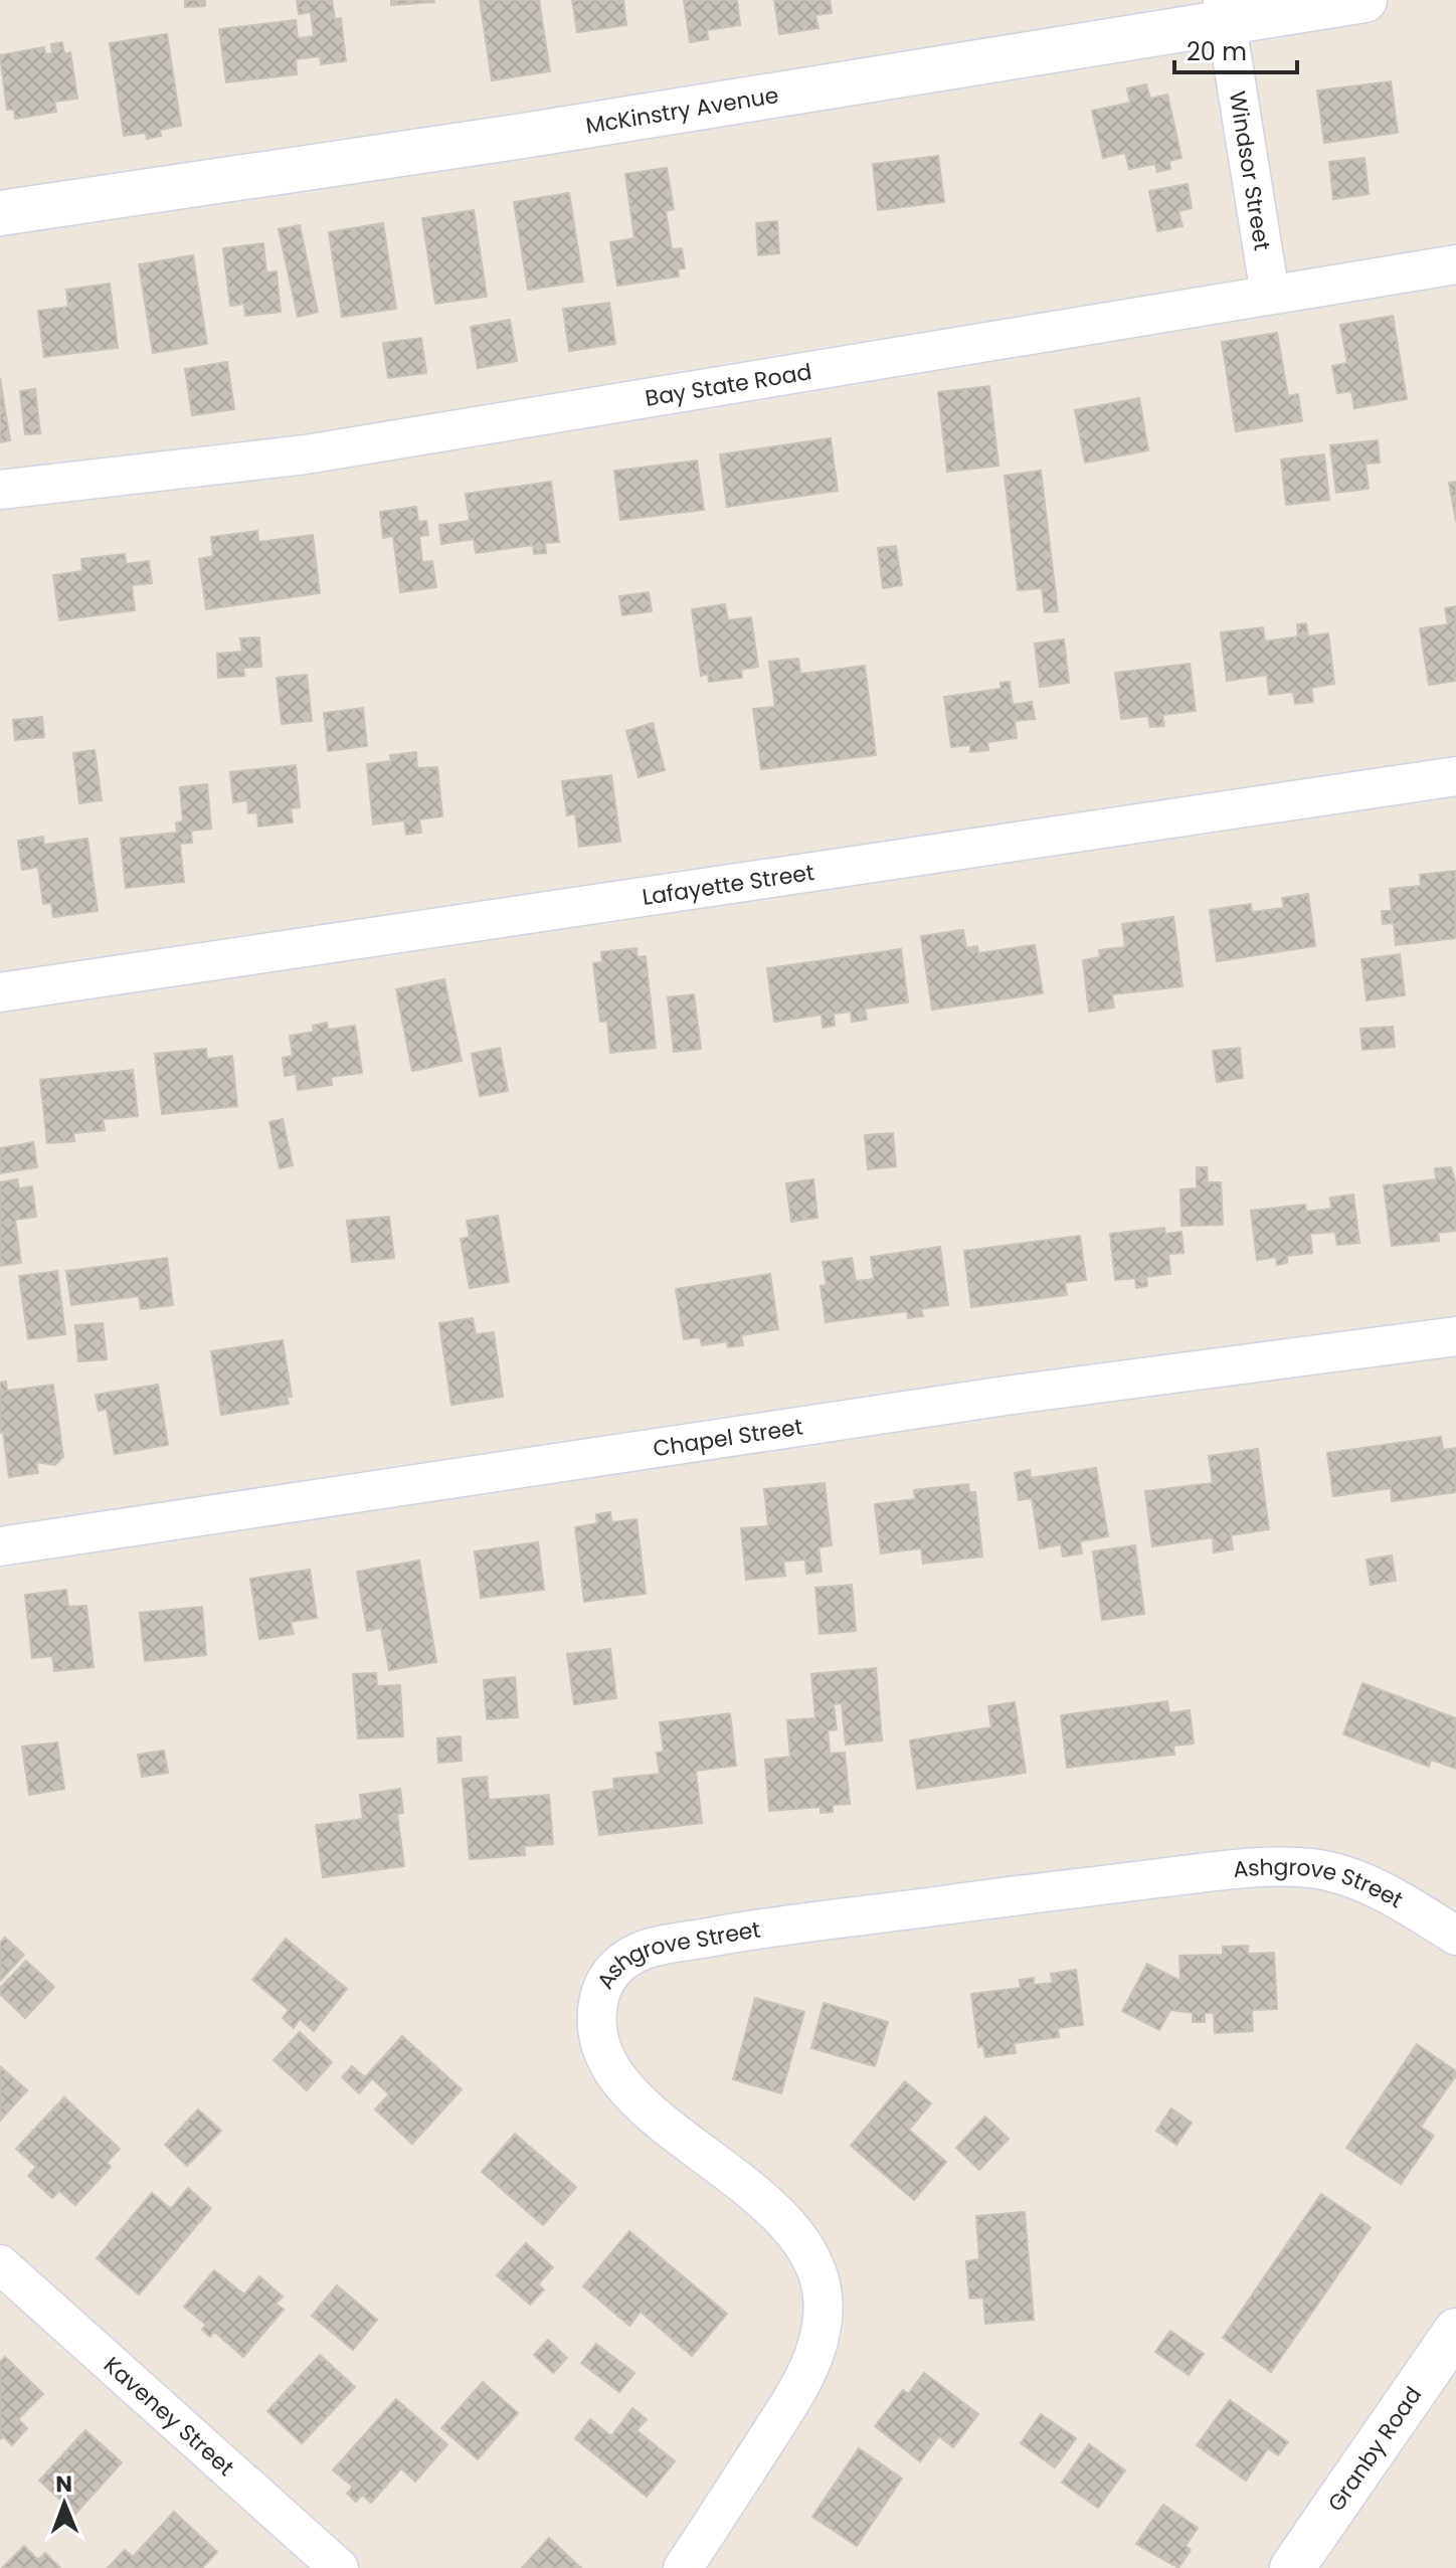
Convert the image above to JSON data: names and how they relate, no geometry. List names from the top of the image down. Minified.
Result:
{"streets":{"street":["McKinstry Avenue","Windsor Street","Bay State Road","Lafayette Street","Chapel Street","Ashgrove Street","Kaveney Street","Granby Road"]},"crossings":[["McKinstry Avenue","Windsor Street"],["Windsor Street","Bay State Road"]],"scale_bar":"20 m","north":"top"}
